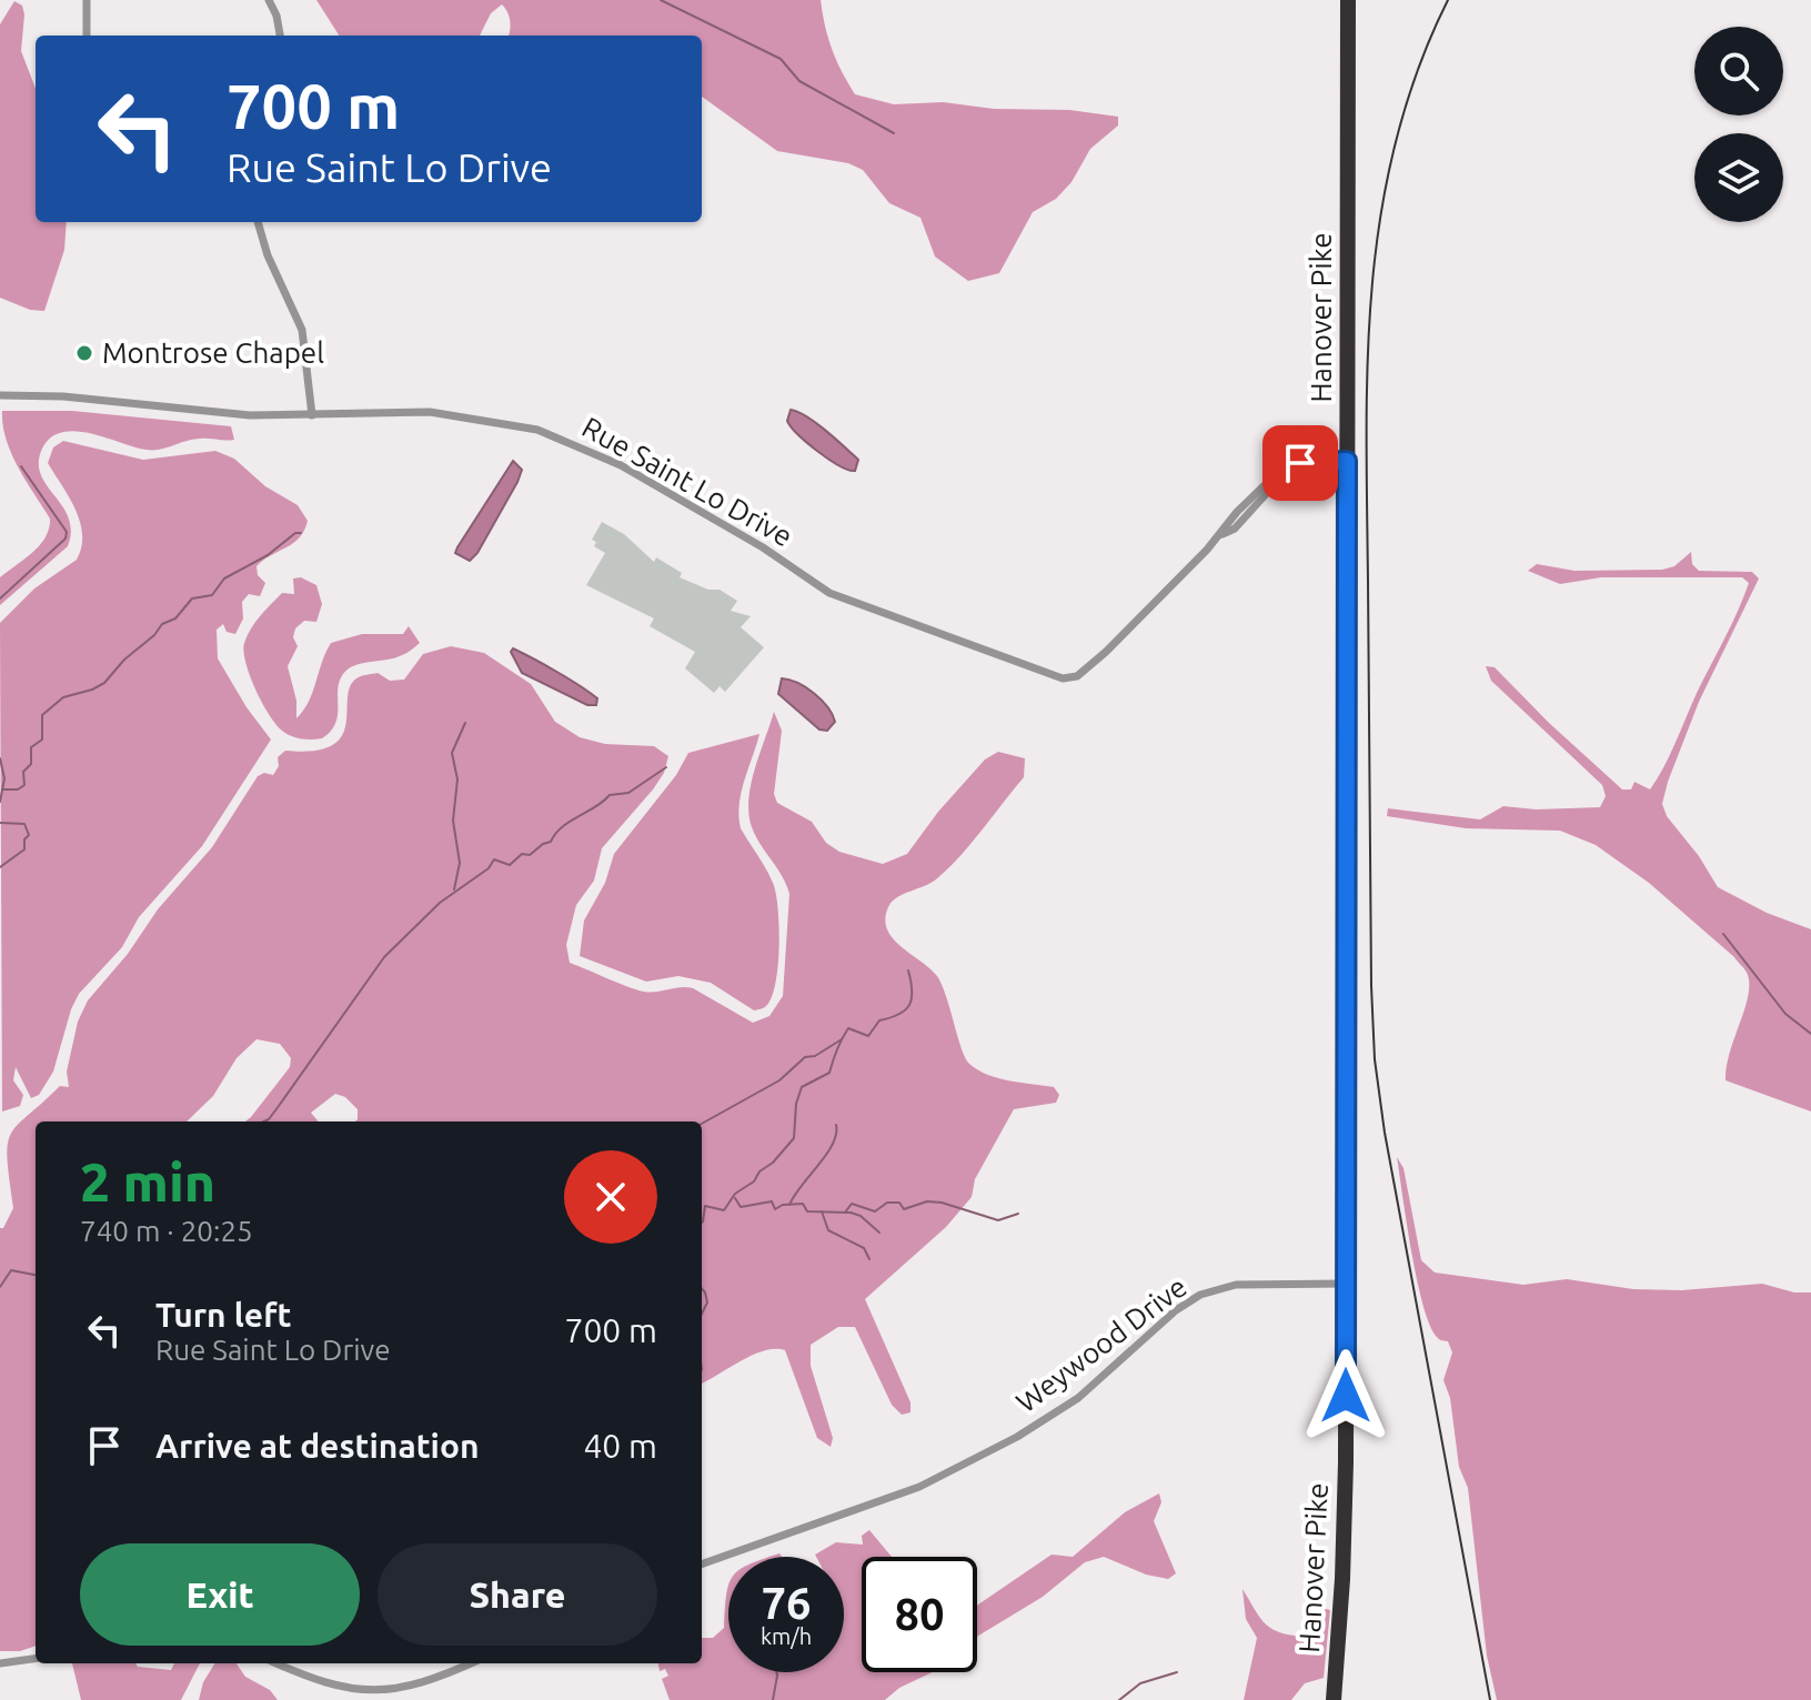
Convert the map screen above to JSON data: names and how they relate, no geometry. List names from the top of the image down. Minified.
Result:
{"streets":{"highway":["Hanover Pike"],"street":["Rue Saint Lo Drive","Weywood Drive"]},"crossings":[["Hanover Pike","Rue Saint Lo Drive"],["Hanover Pike","Weywood Drive"]],"places":["Montrose Chapel"],"page":{"turn":["700 m","Rue Saint Lo Drive"],"heading":["2 min","740 m · 20:25"],"list":[{"name":"Turn left","note":"Rue Saint Lo Drive","value":"700 m"},{"name":"Arrive at destination","value":"40 m"}],"buttons":["Exit","Share"],"speed":"76 km/h","limit":"80"}}
